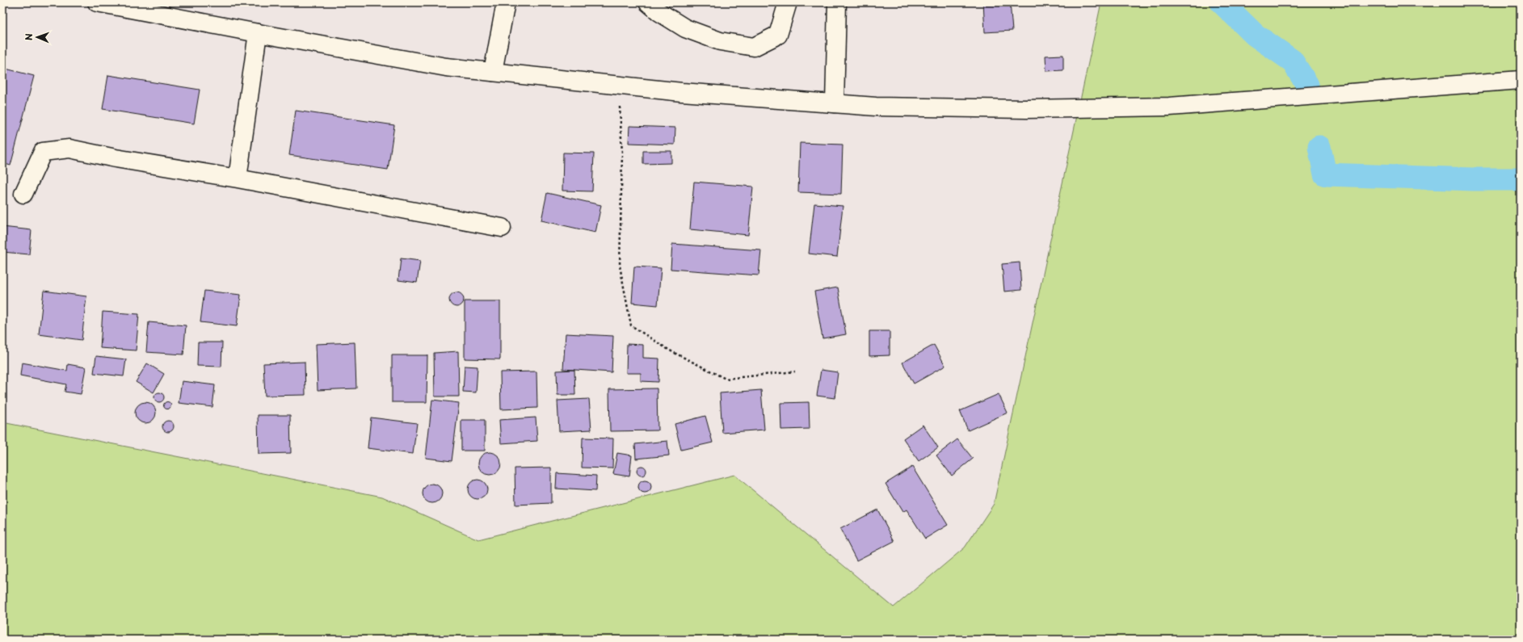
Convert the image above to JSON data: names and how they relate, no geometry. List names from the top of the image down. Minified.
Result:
{"north":"left"}
